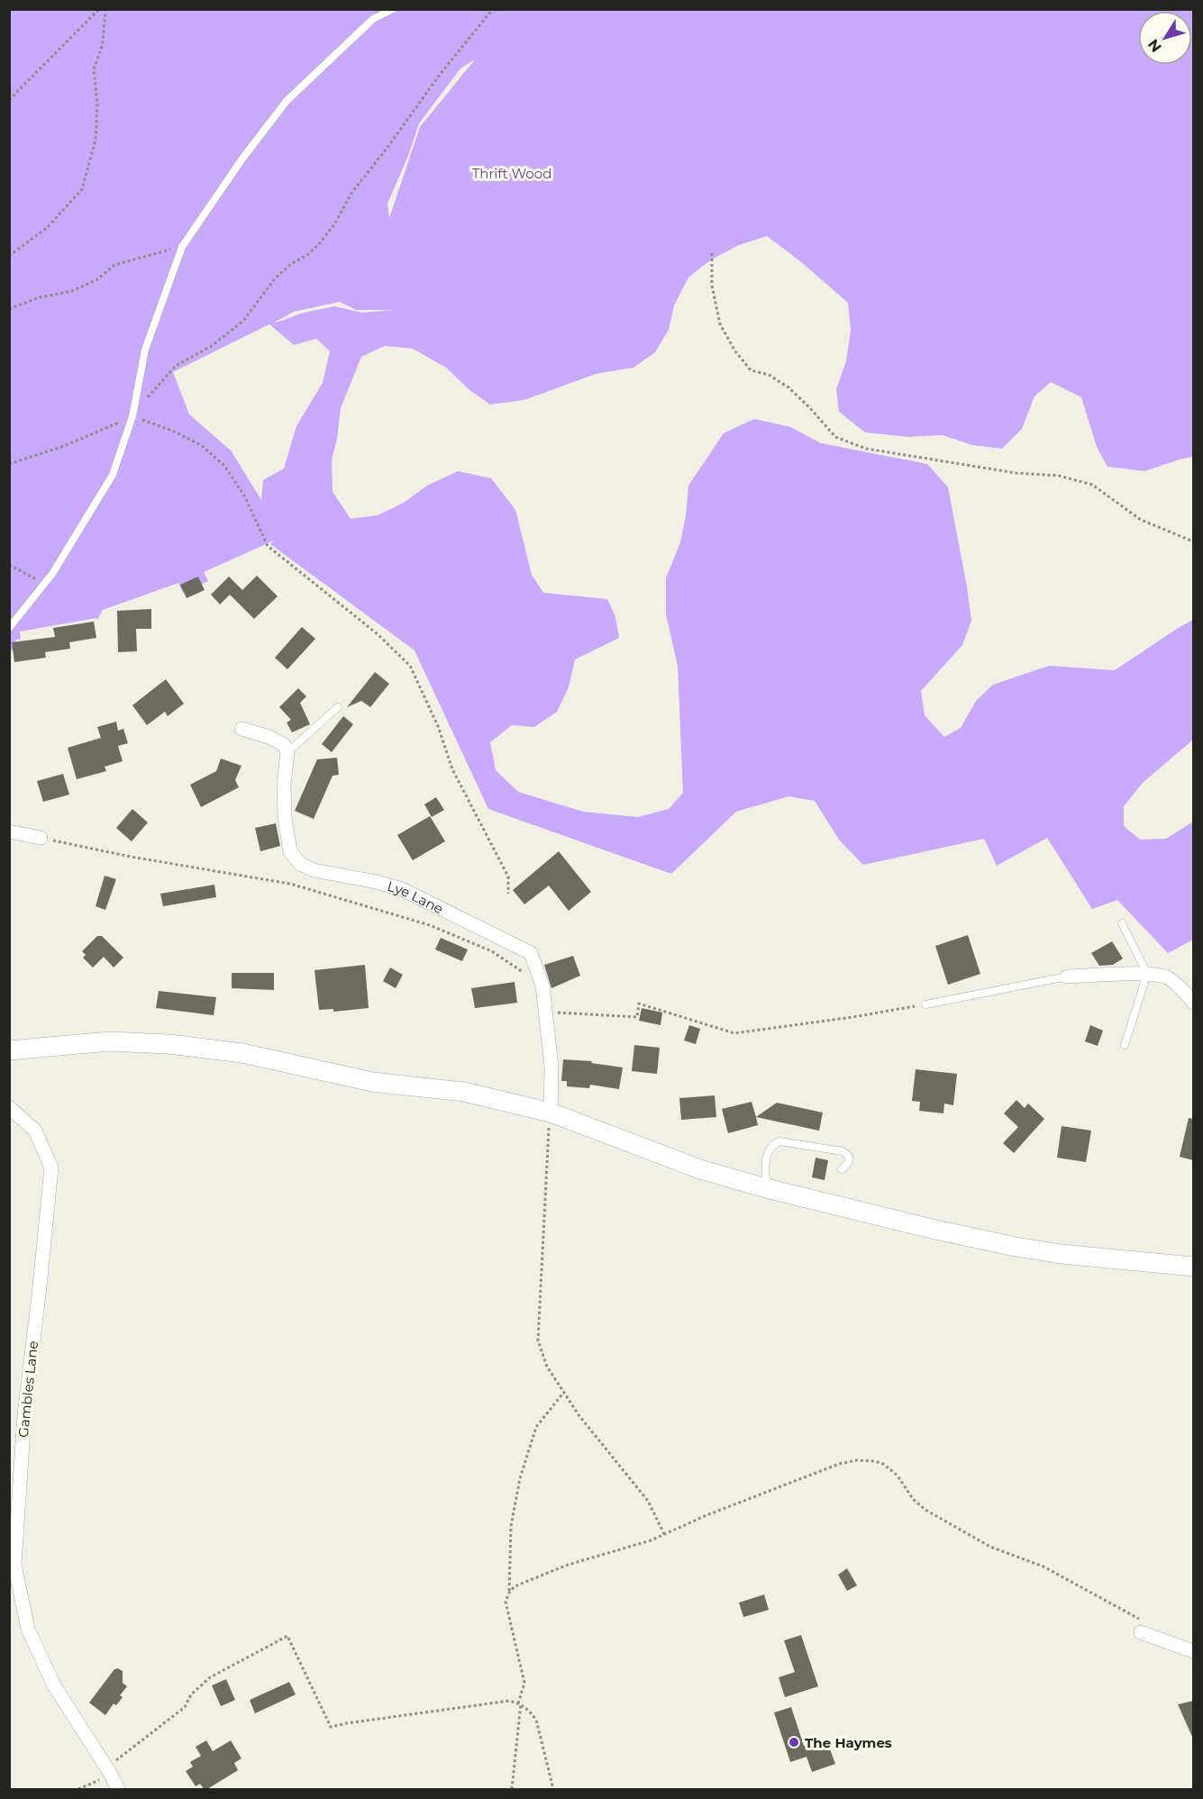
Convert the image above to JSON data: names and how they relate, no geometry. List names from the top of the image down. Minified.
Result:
{"streets":{"street":["Lye Lane","Gambles Lane"]},"parks":["Thrift Wood"],"places":["The Haymes"],"north":"bottom left"}
